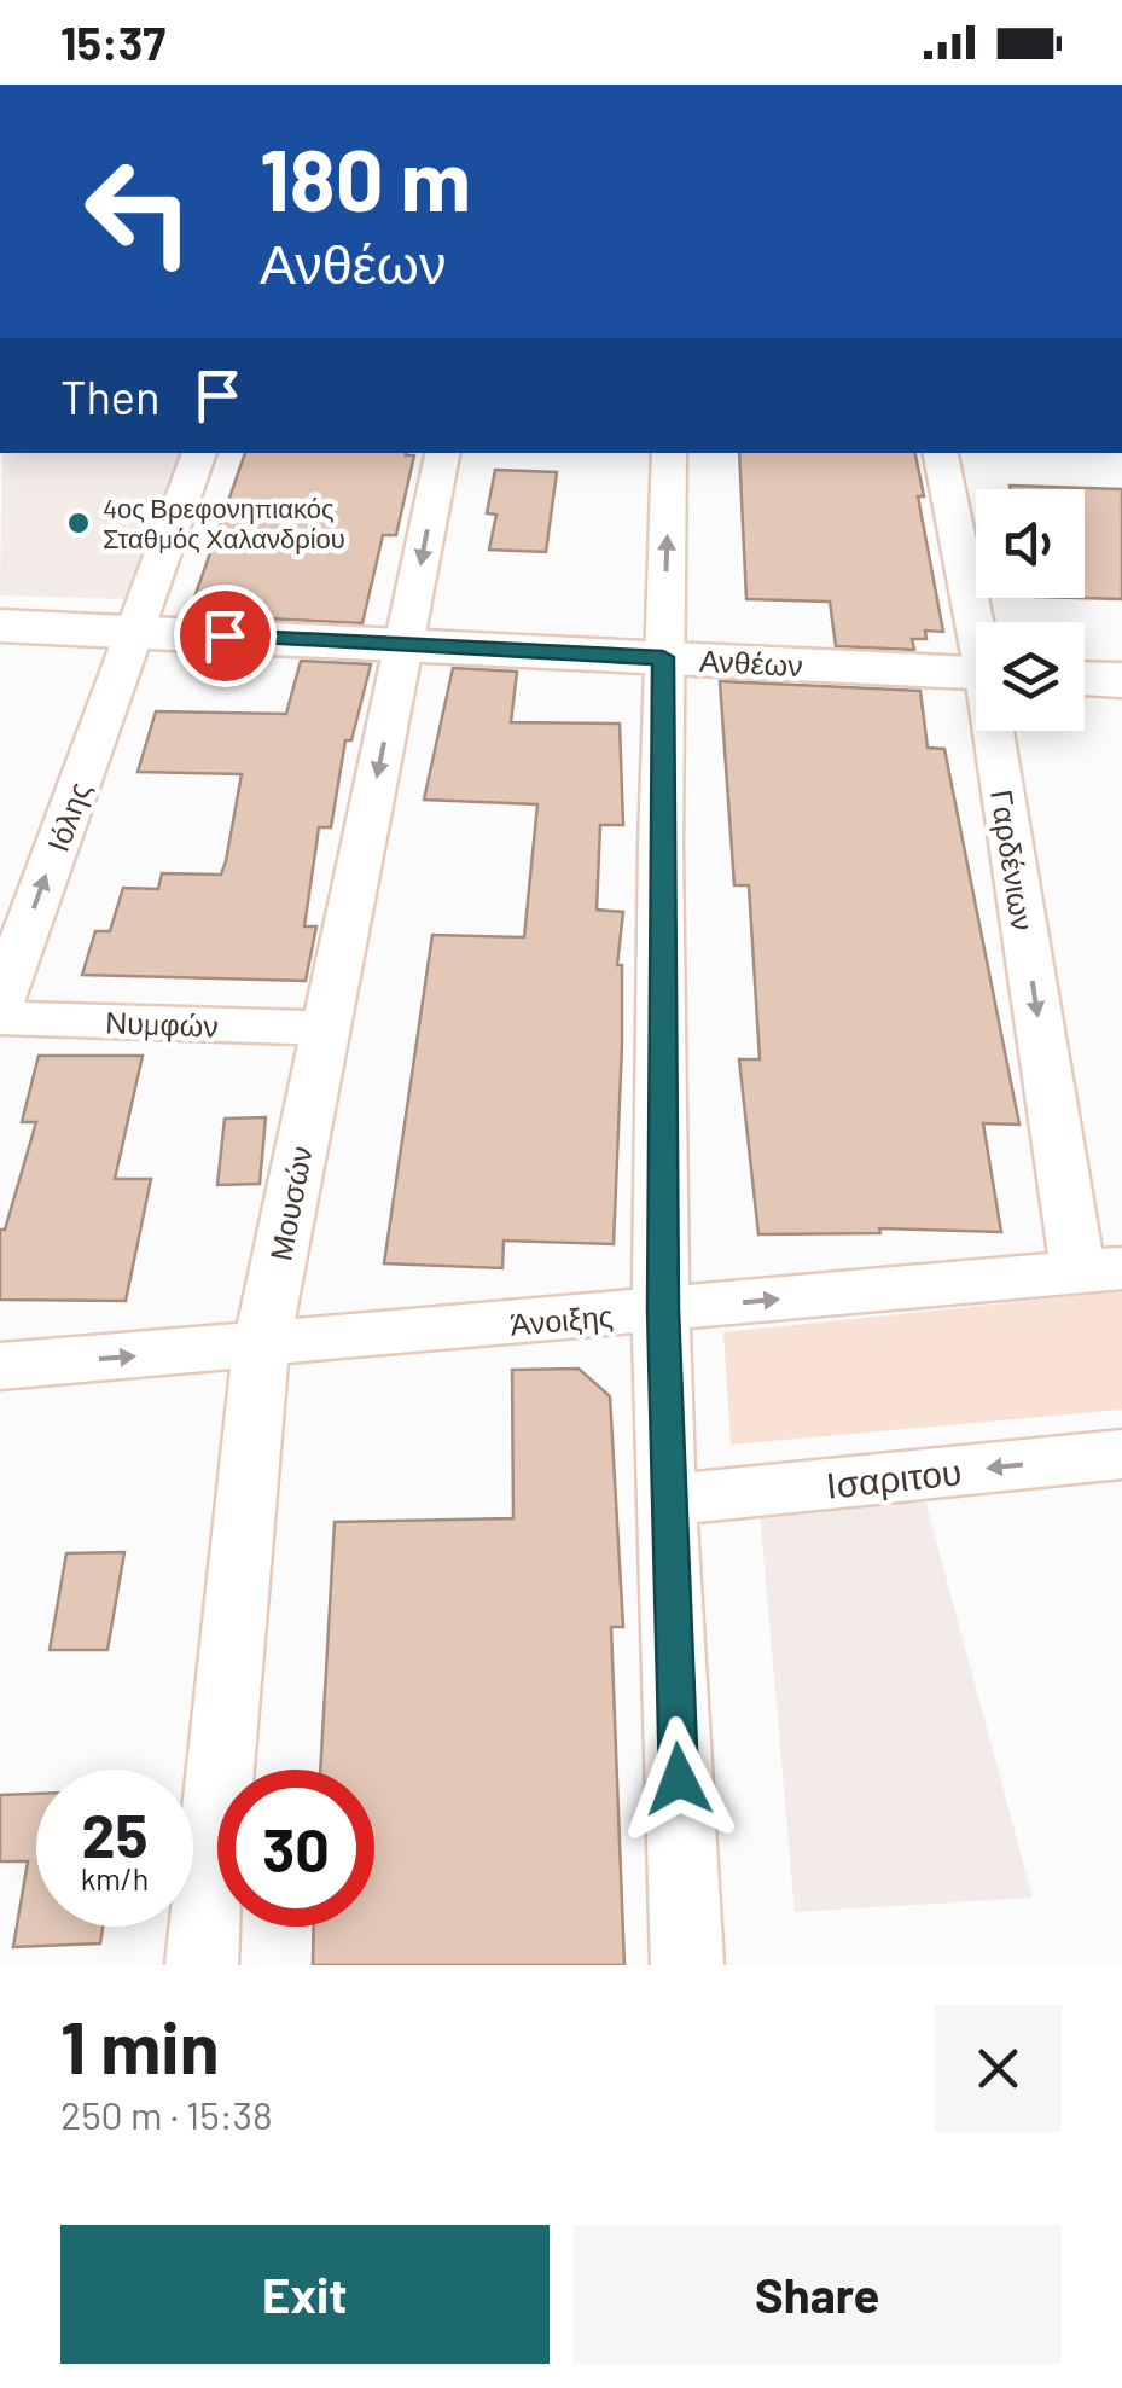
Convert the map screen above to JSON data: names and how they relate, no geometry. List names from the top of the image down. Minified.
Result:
{"streets":{"street":["Ανθέων","Ιόλης","Γαρδένιων","Νυμφών","Μουσών","Άνοιξης","Ισαριτου"]},"crossings":[["Ανθέων","Ιόλης"],["Ανθέων","Μουσών"],["Γαρδένιων","Άνοιξης"],["Νυμφών","Μουσών"],["Μουσών","Άνοιξης"]],"one_way":["Ιόλης","Άνοιξης","Ισαριτου"],"places":["4ος Βρεφονηπιακός Σταθμός Χαλανδρίου"],"page":{"status":"15:37","turn":["180 m","Ανθέων"],"then":"Then","speed":"25 km/h","limit":"30","heading":["1 min","250 m · 15:38"],"buttons":["Exit","Share"]}}
